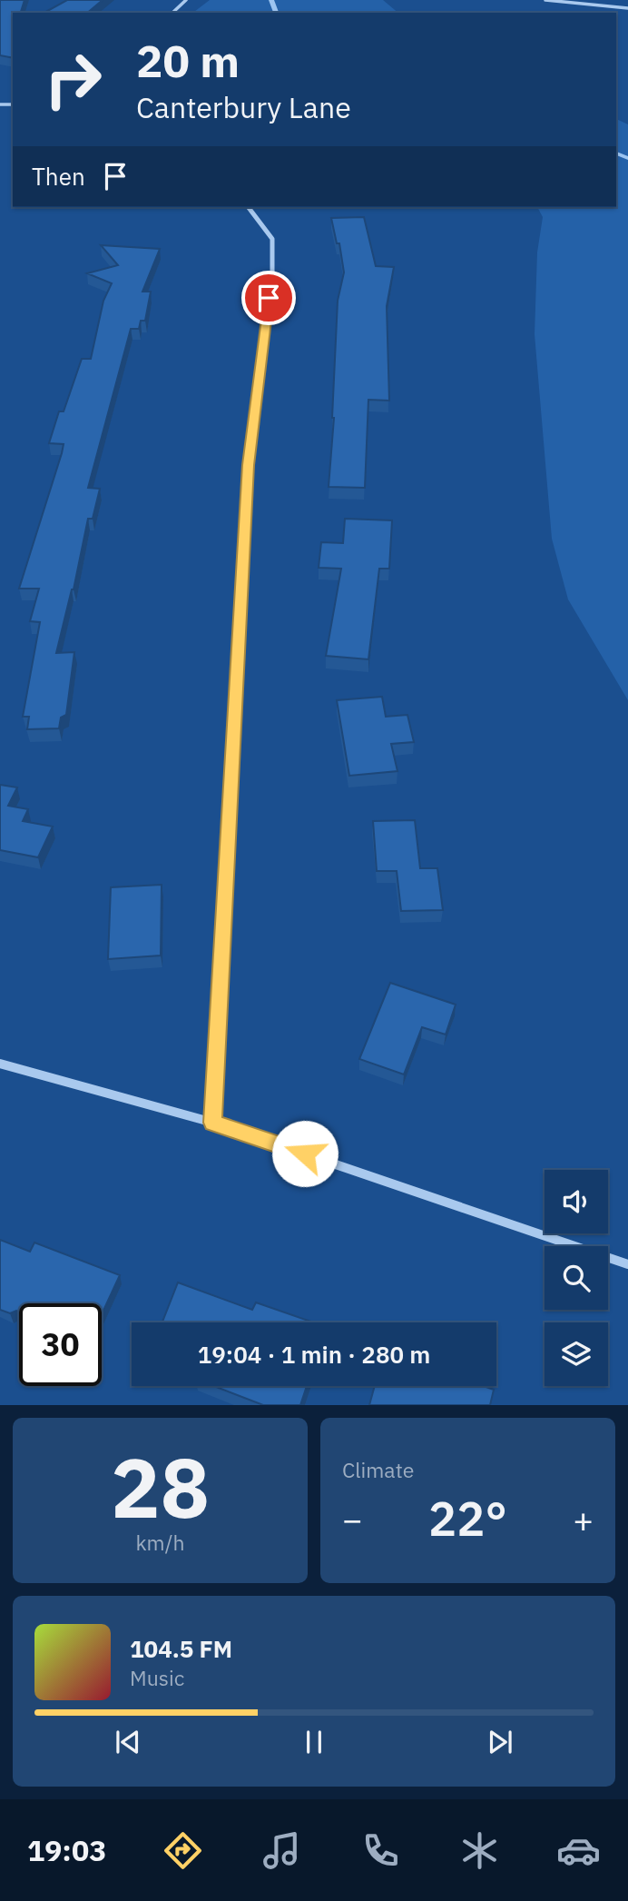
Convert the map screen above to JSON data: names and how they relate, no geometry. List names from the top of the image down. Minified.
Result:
{"page":{"turn":["20 m","Canterbury Lane"],"then":"Then","limit":"30","trip":"19:04 · 1 min · 280 m","tile":[["28","km/h"],"Climate"],"heat":["−","22°","+"],"song":["104.5 FM","Music"],"tabs":"19:03"}}
